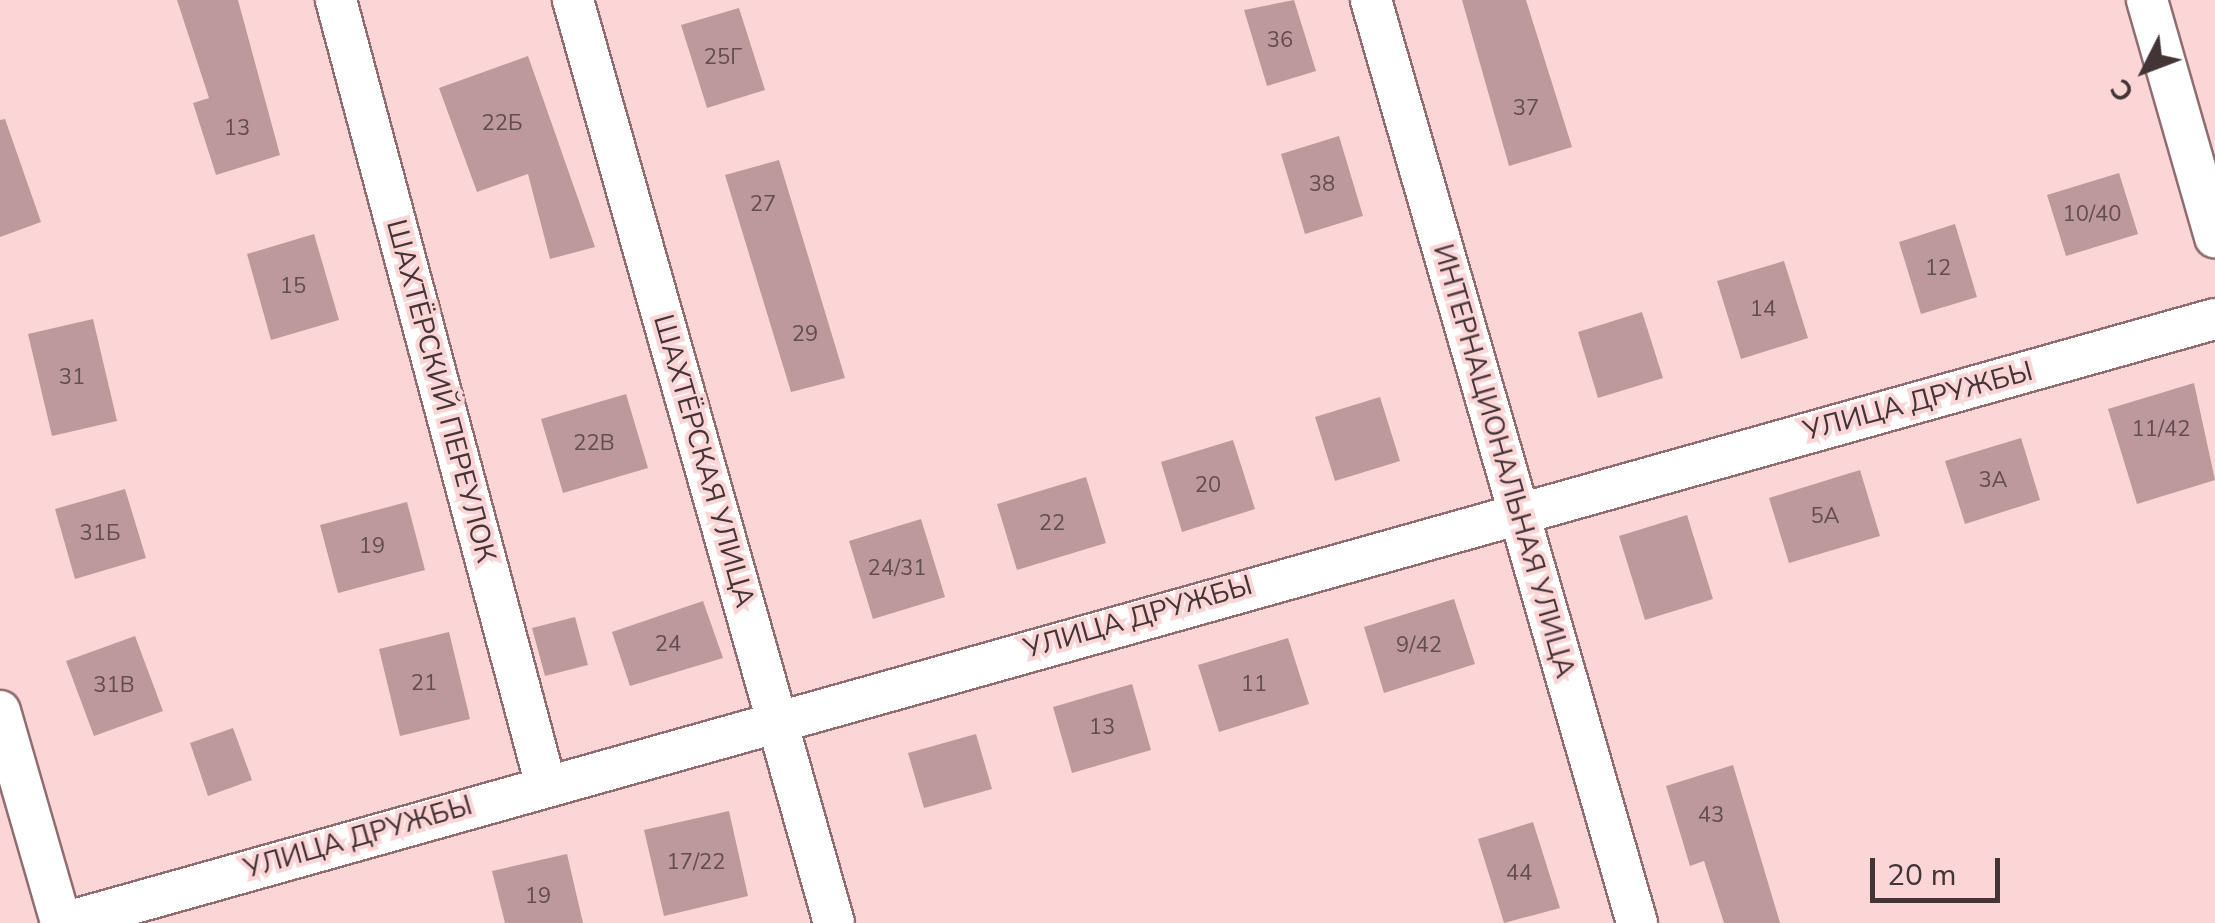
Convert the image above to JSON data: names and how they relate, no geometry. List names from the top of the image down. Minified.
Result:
{"streets":{"street":["ШАХТЁРСКИЙ ПЕРЕУЛОК","УЛИЦА ДРУЖБЫ","ШАХТЁРСКАЯ УЛИЦА","ИНТЕРНАЦИОНАЛЬНАЯ УЛИЦА"]},"crossings":[["ШАХТЁРСКИЙ ПЕРЕУЛОК","УЛИЦА ДРУЖБЫ"],["УЛИЦА ДРУЖБЫ","ШАХТЁРСКАЯ УЛИЦА"],["УЛИЦА ДРУЖБЫ","ИНТЕРНАЦИОНАЛЬНАЯ УЛИЦА"]],"house_numbers":["36","25Г","37","22Б","13","38","27","10/40","12","15","14","29","31","11/42","22В","3А","20","5А","22","31Б","19","24/31","24","9/42","21","11","31В","13","43","17/22","44","19"],"scale_bar":"20 m","north":"bottom left"}
